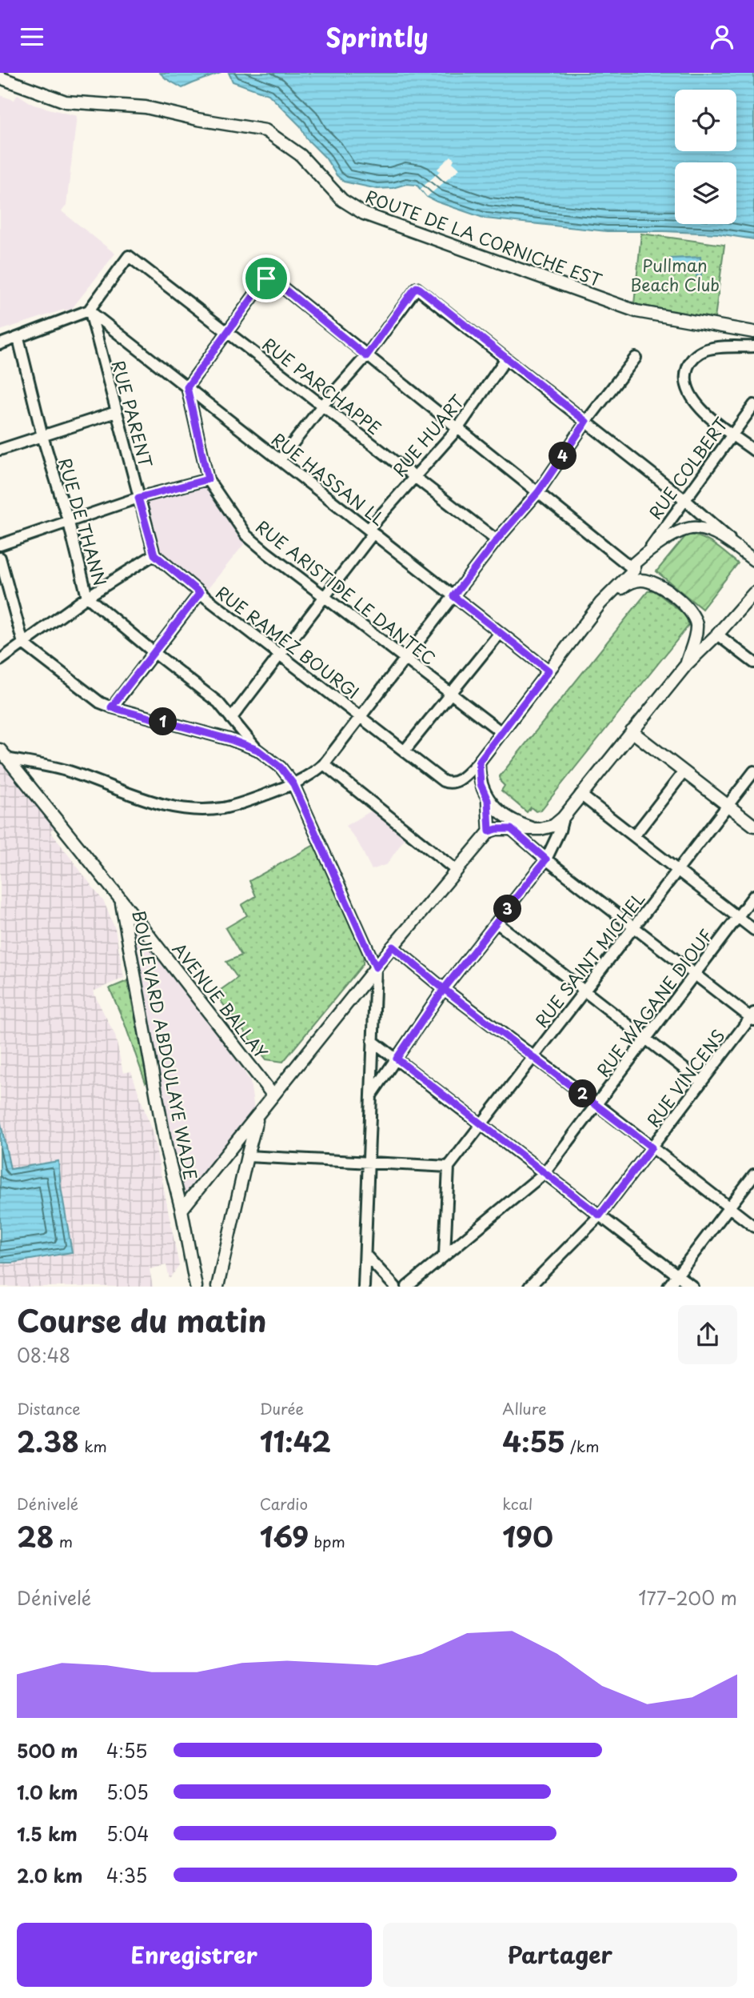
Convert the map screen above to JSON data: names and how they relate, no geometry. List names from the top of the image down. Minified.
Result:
{"streets":{"street":["ROUTE DE LA CORNICHE EST","RUE PARCHAPPE","RUE PARENT","RUE HUART","RUE COLBERT","RUE HASSAN LL","RUE DE THANN","RUE ARISTIDE LE DANTEC","RUE RAMEZ BOURGI","RUE SAINT MICHEL","AVENUE BALLAY","RUE WAGANE DIOUF","BOULEVARD ABDOULAYE WADE","RUE VINCENS"]},"crossings":[["RUE PARCHAPPE","RUE PARENT"],["RUE PARCHAPPE","RUE HUART"],["RUE PARCHAPPE","RUE HASSAN LL"],["RUE PARENT","RUE HASSAN LL"],["RUE PARENT","RUE RAMEZ BOURGI"],["RUE HUART","RUE HASSAN LL"],["RUE HUART","RUE DE THANN"],["RUE HUART","RUE ARISTIDE LE DANTEC"],["RUE HUART","RUE RAMEZ BOURGI"],["RUE HASSAN LL","RUE ARISTIDE LE DANTEC"],["AVENUE BALLAY","BOULEVARD ABDOULAYE WADE"]],"parks":["Pullman Beach Club"],"page":{"header":"Sprintly","pins":["4","1","3","2"],"heading":["Course du matin","08:48"],"stats":[["Distance","2.38 km"],["Durée","11:42"],["Allure","4:55 /km"],["Dénivelé","28 m"],["Cardio","169 bpm"],["kcal","190"]],"chart":["Dénivelé","177–200 m"],"list":[{"name":"500 m","note":"4:55"},{"name":"1.0 km","note":"5:05"},{"name":"1.5 km","note":"5:04"},{"name":"2.0 km","note":"4:35"}],"buttons":["Enregistrer","Partager"]}}
